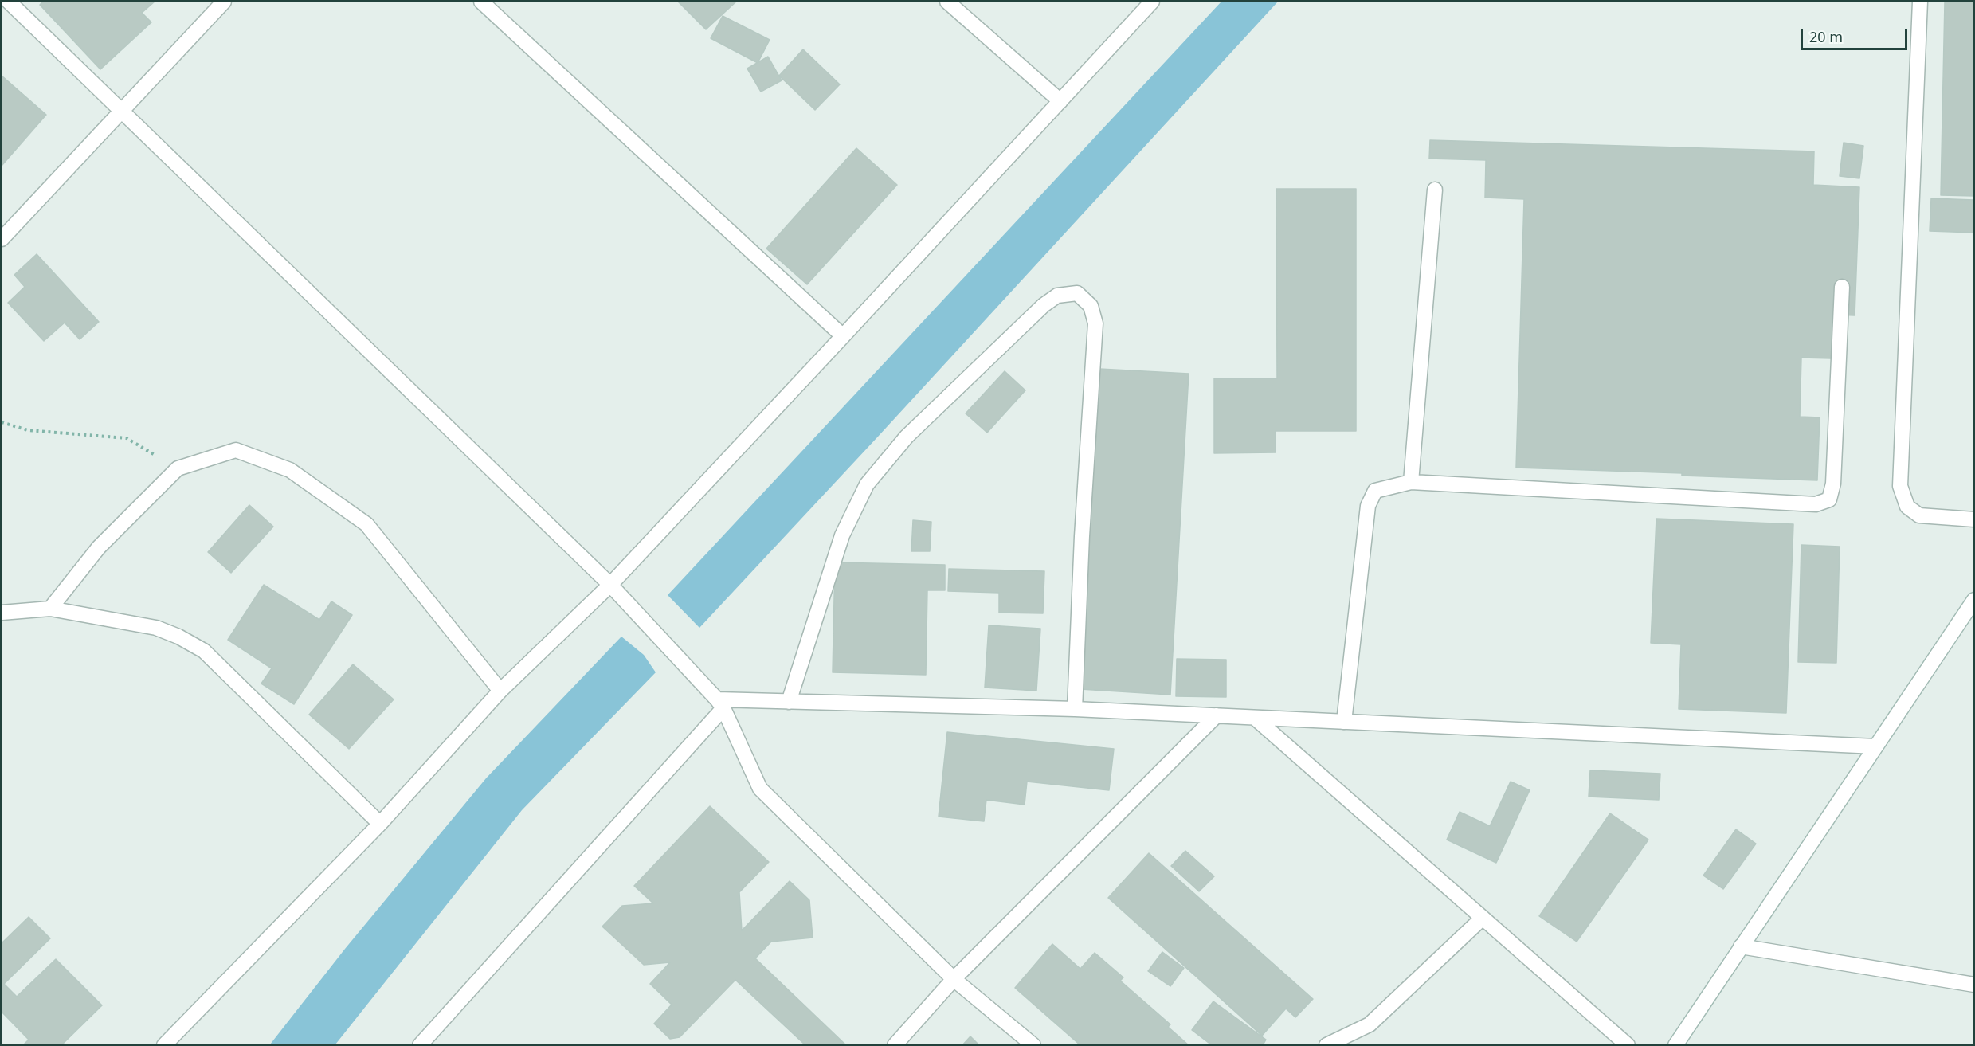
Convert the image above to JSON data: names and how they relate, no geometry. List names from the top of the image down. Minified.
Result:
{"scale_bar":"20 m"}
